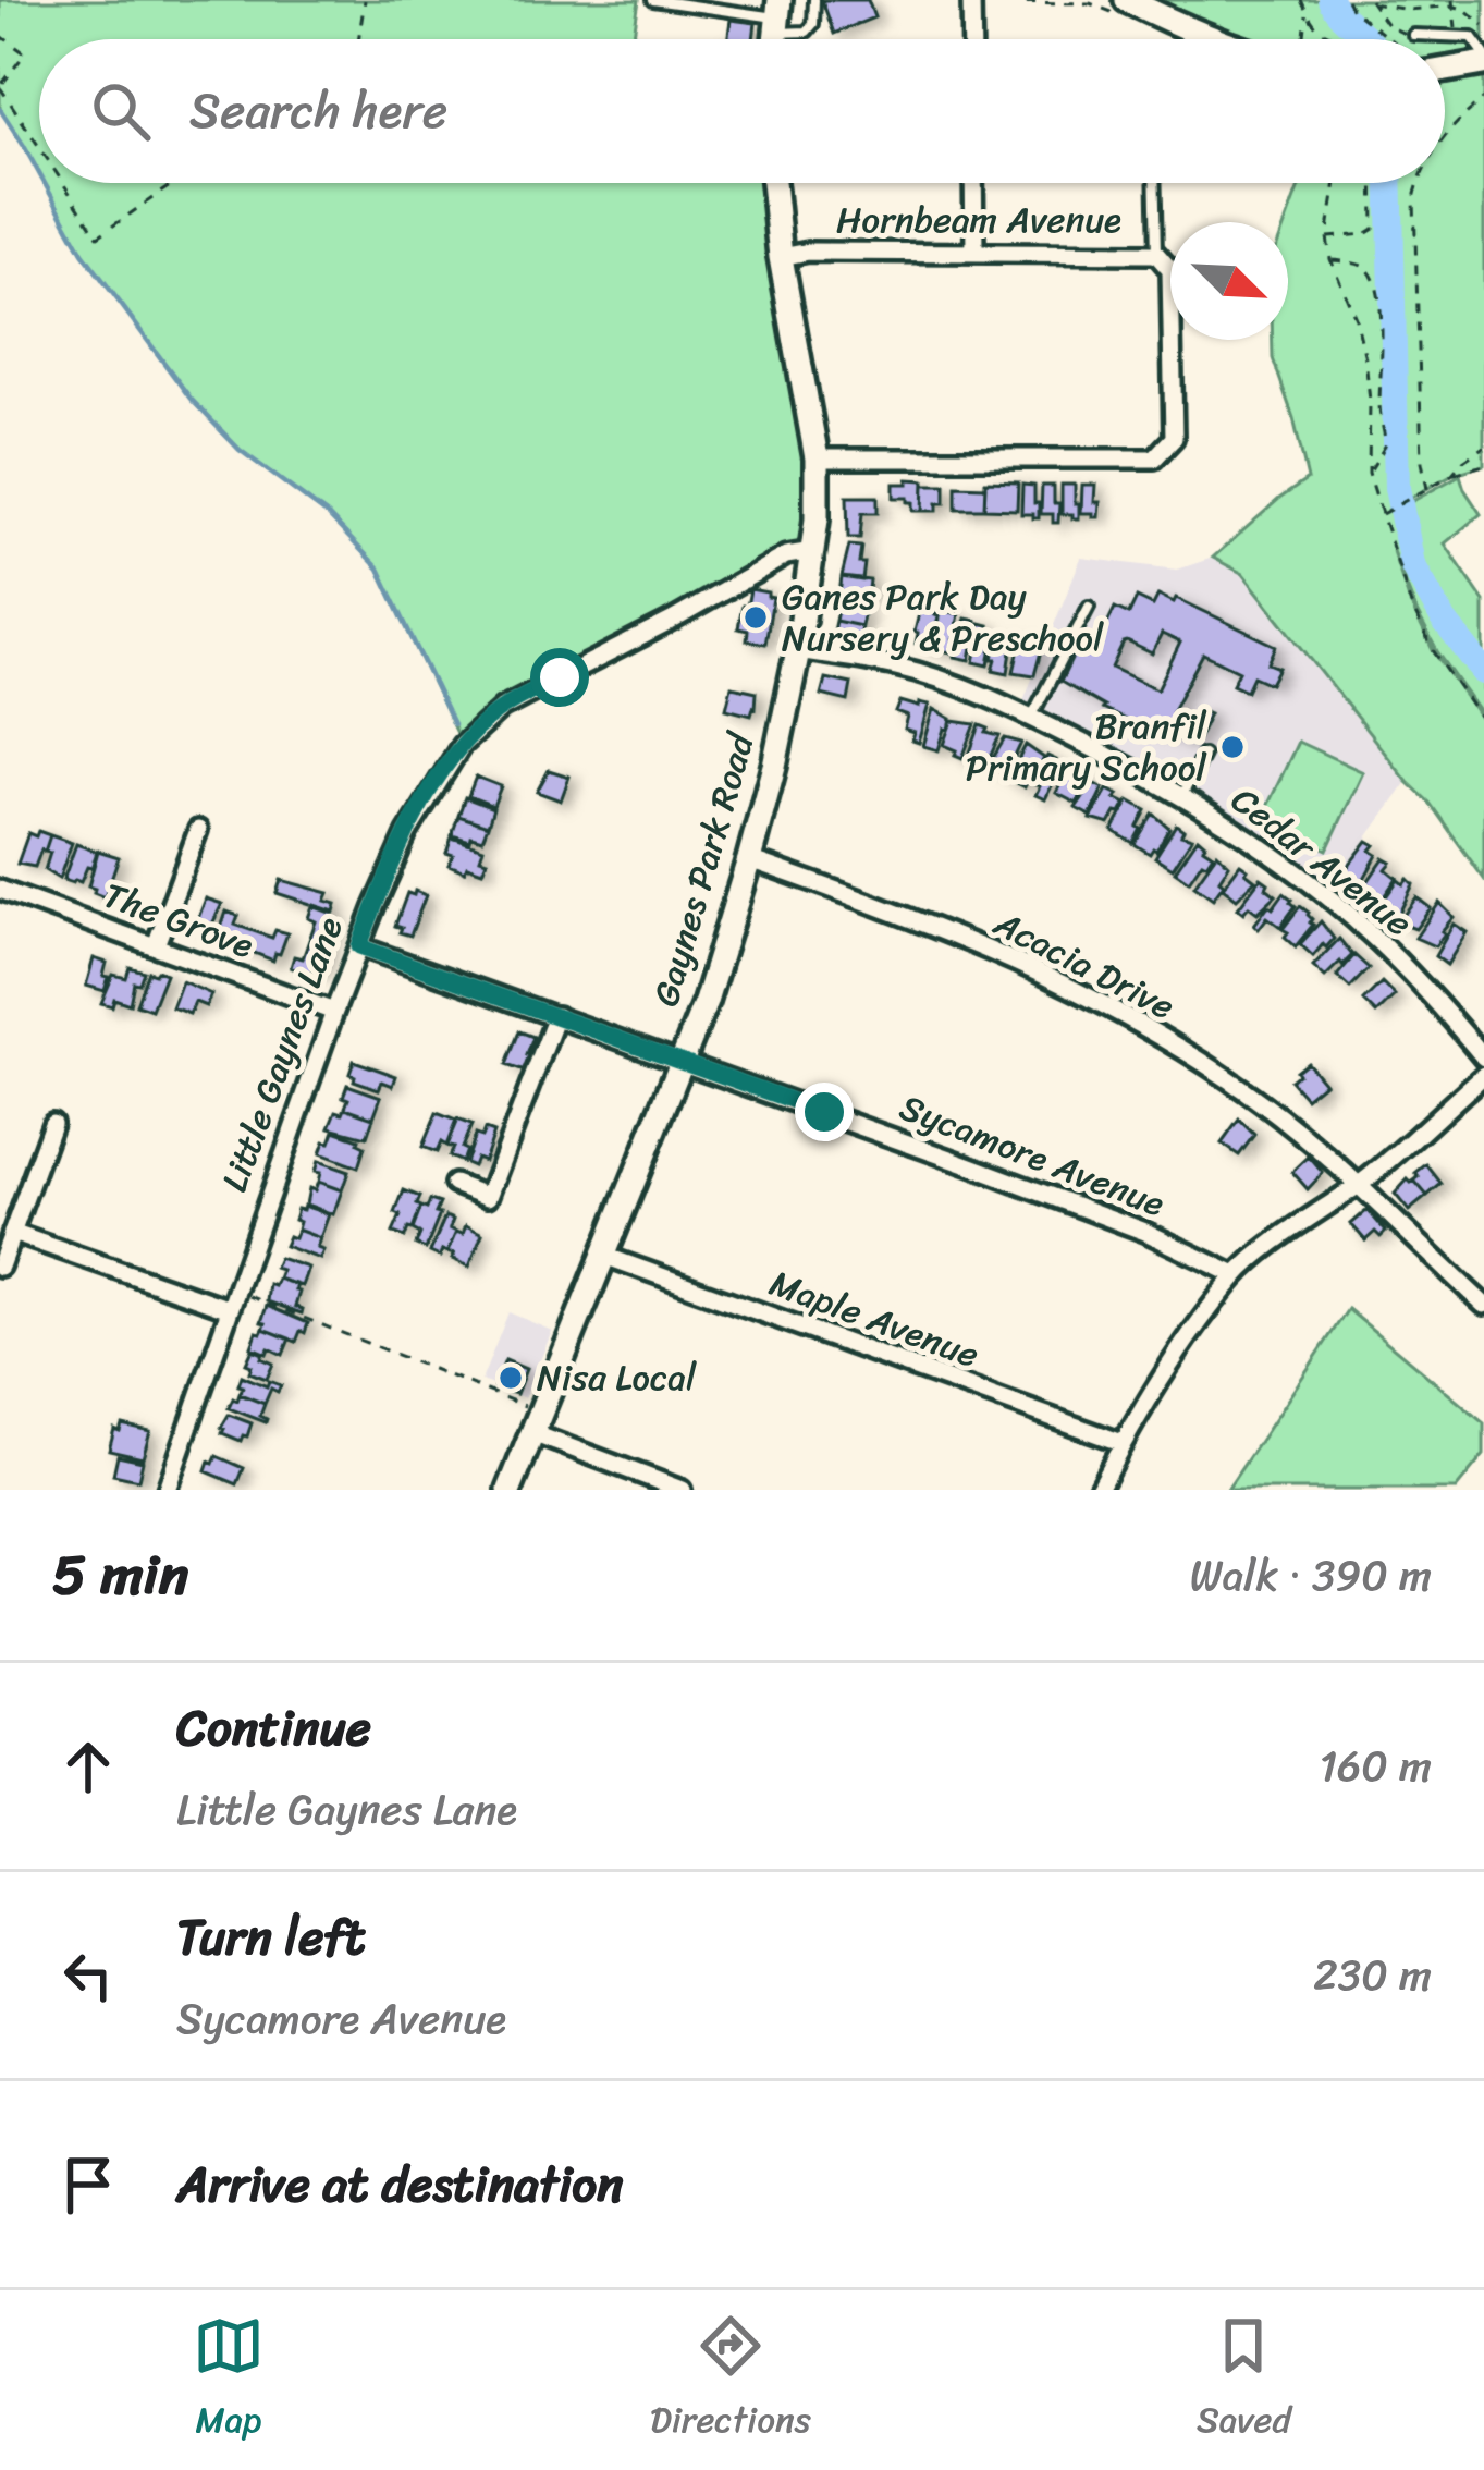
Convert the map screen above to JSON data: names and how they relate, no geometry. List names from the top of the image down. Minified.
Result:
{"streets":{"street":["Hornbeam Avenue","Cedar Avenue","Gaynes Park Road","The Grove","Acacia Drive","Little Gaynes Lane","Sycamore Avenue","Maple Avenue"]},"crossings":[["Cedar Avenue","Gaynes Park Road"],["Gaynes Park Road","Acacia Drive"],["Gaynes Park Road","Little Gaynes Lane"],["Gaynes Park Road","Sycamore Avenue"],["Gaynes Park Road","Maple Avenue"],["The Grove","Little Gaynes Lane"],["Little Gaynes Lane","Sycamore Avenue"]],"places":["Ganes Park Day Nursery & Preschool","Branfil Primary School","Nisa Local"],"north":"bottom right","page":{"search":"Search here","heading":["5 min","Walk · 390 m"],"list":[["Continue","Little Gaynes Lane","160 m"],["Turn left","Sycamore Avenue","230 m"],"Arrive at destination"],"nav":["Map","Directions","Saved"]}}
